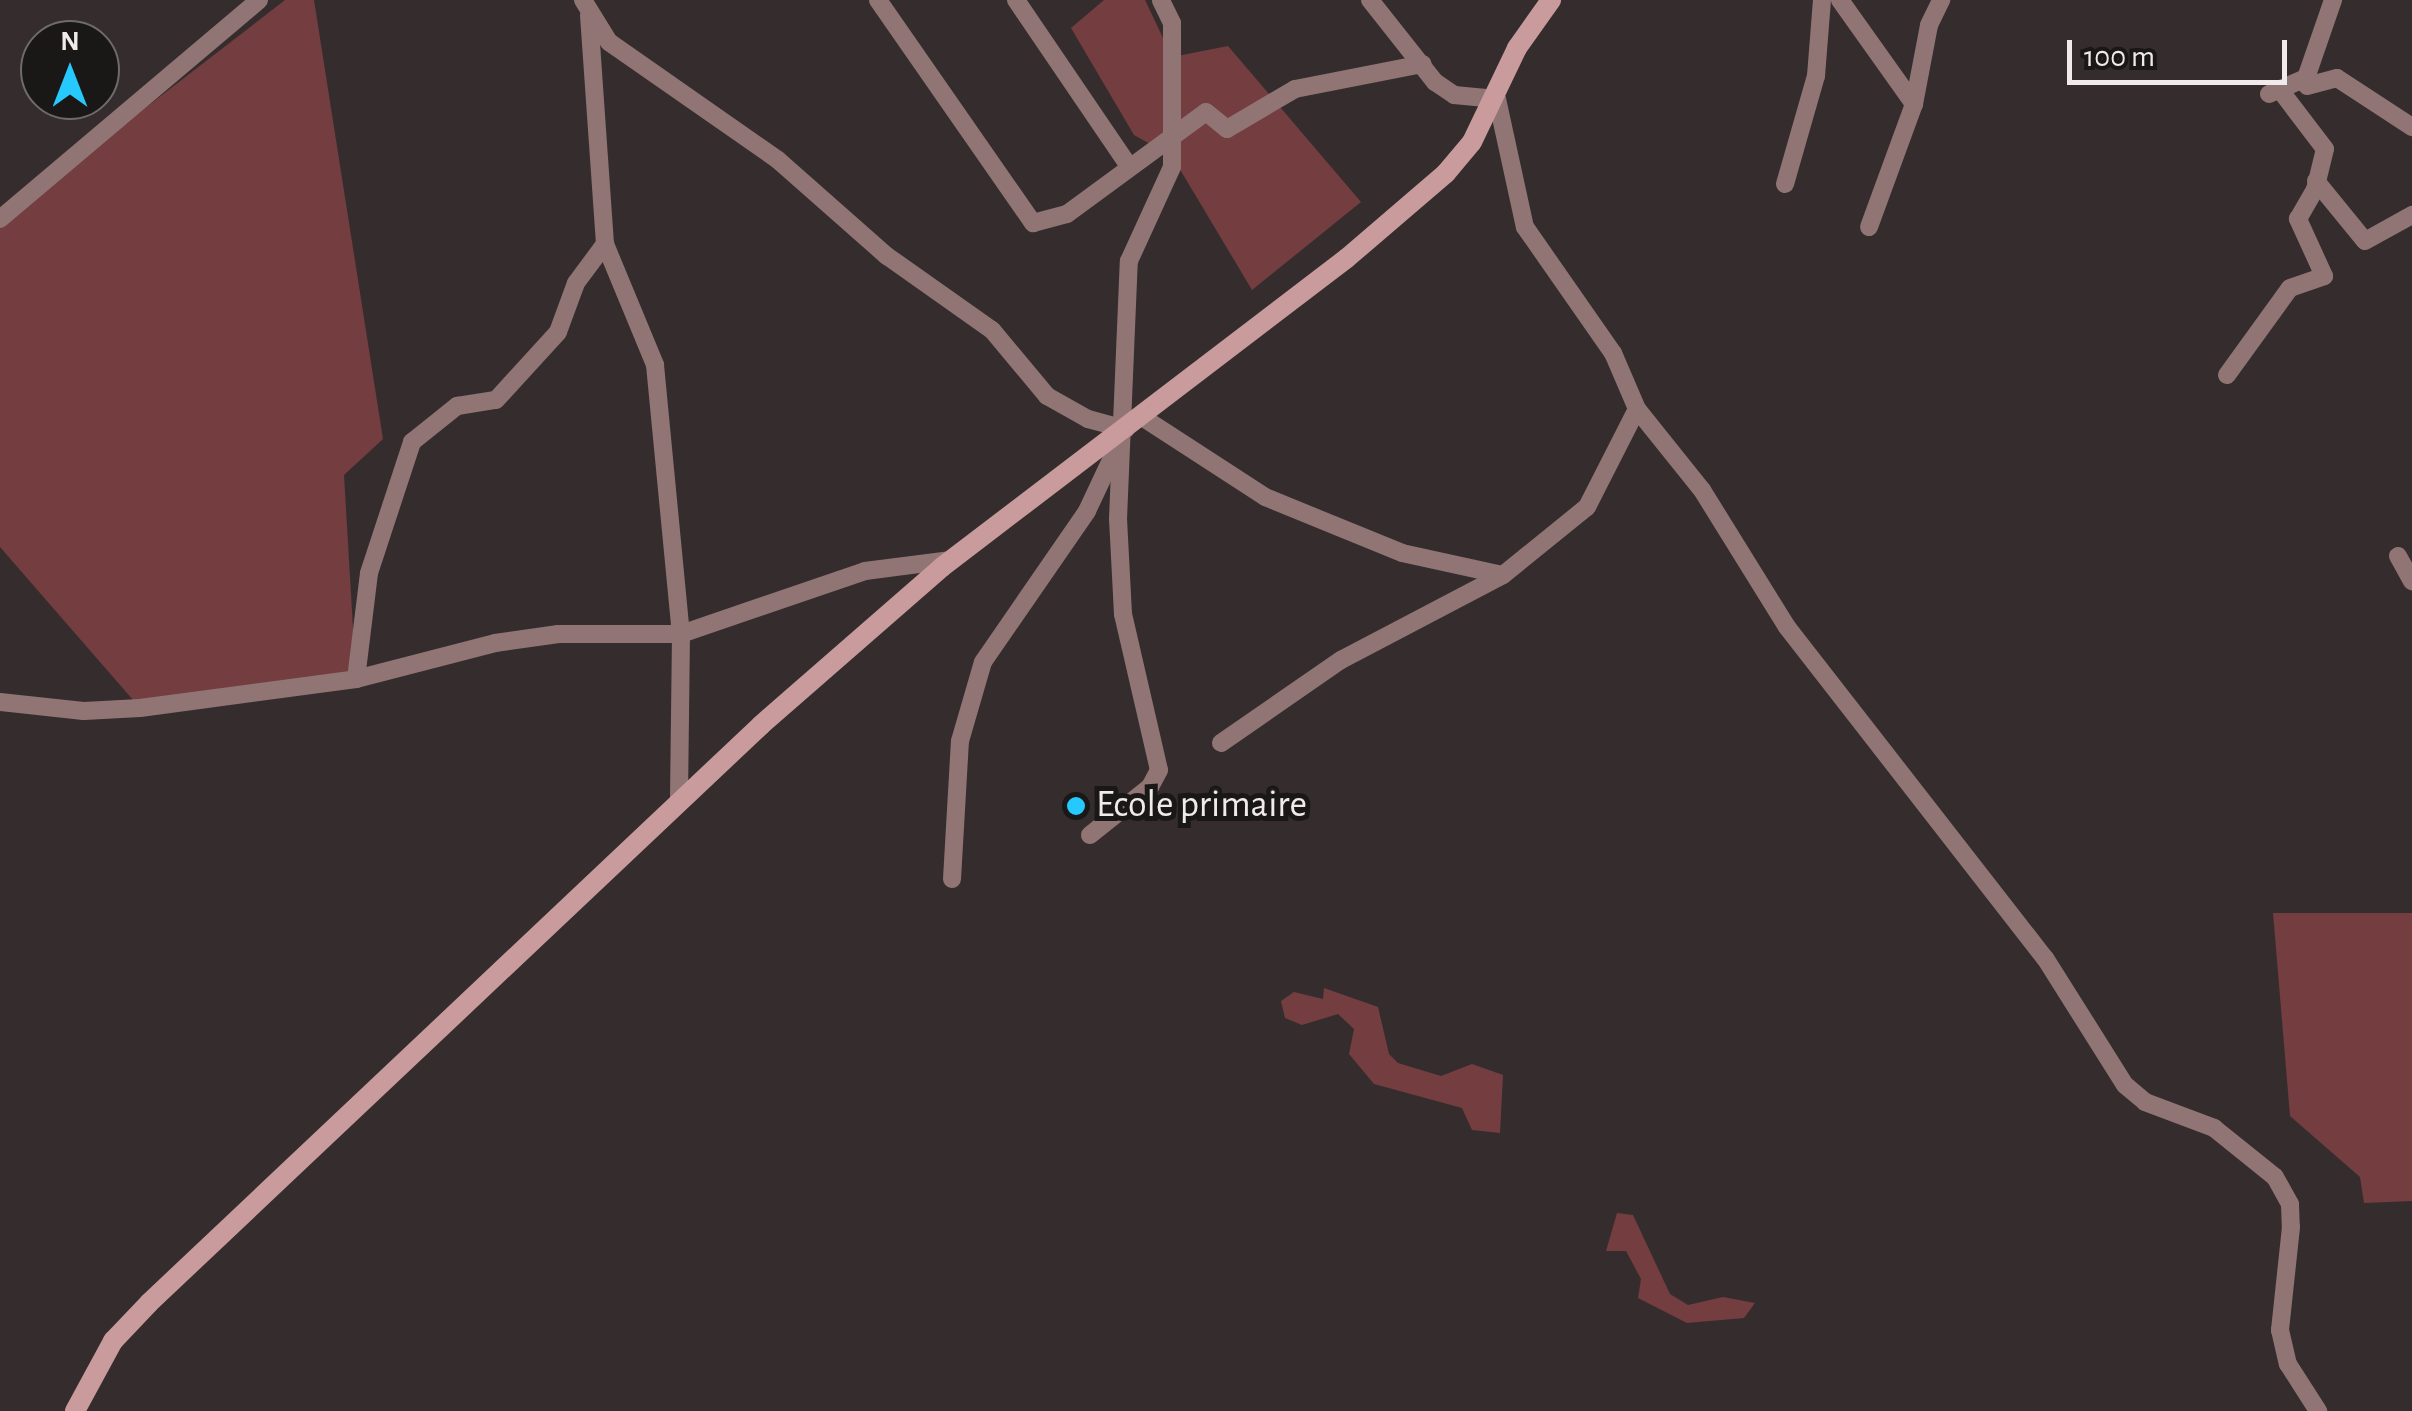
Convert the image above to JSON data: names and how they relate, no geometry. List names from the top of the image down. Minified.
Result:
{"places":["Ecole primaire"],"scale_bar":"100 m","north":"top"}
